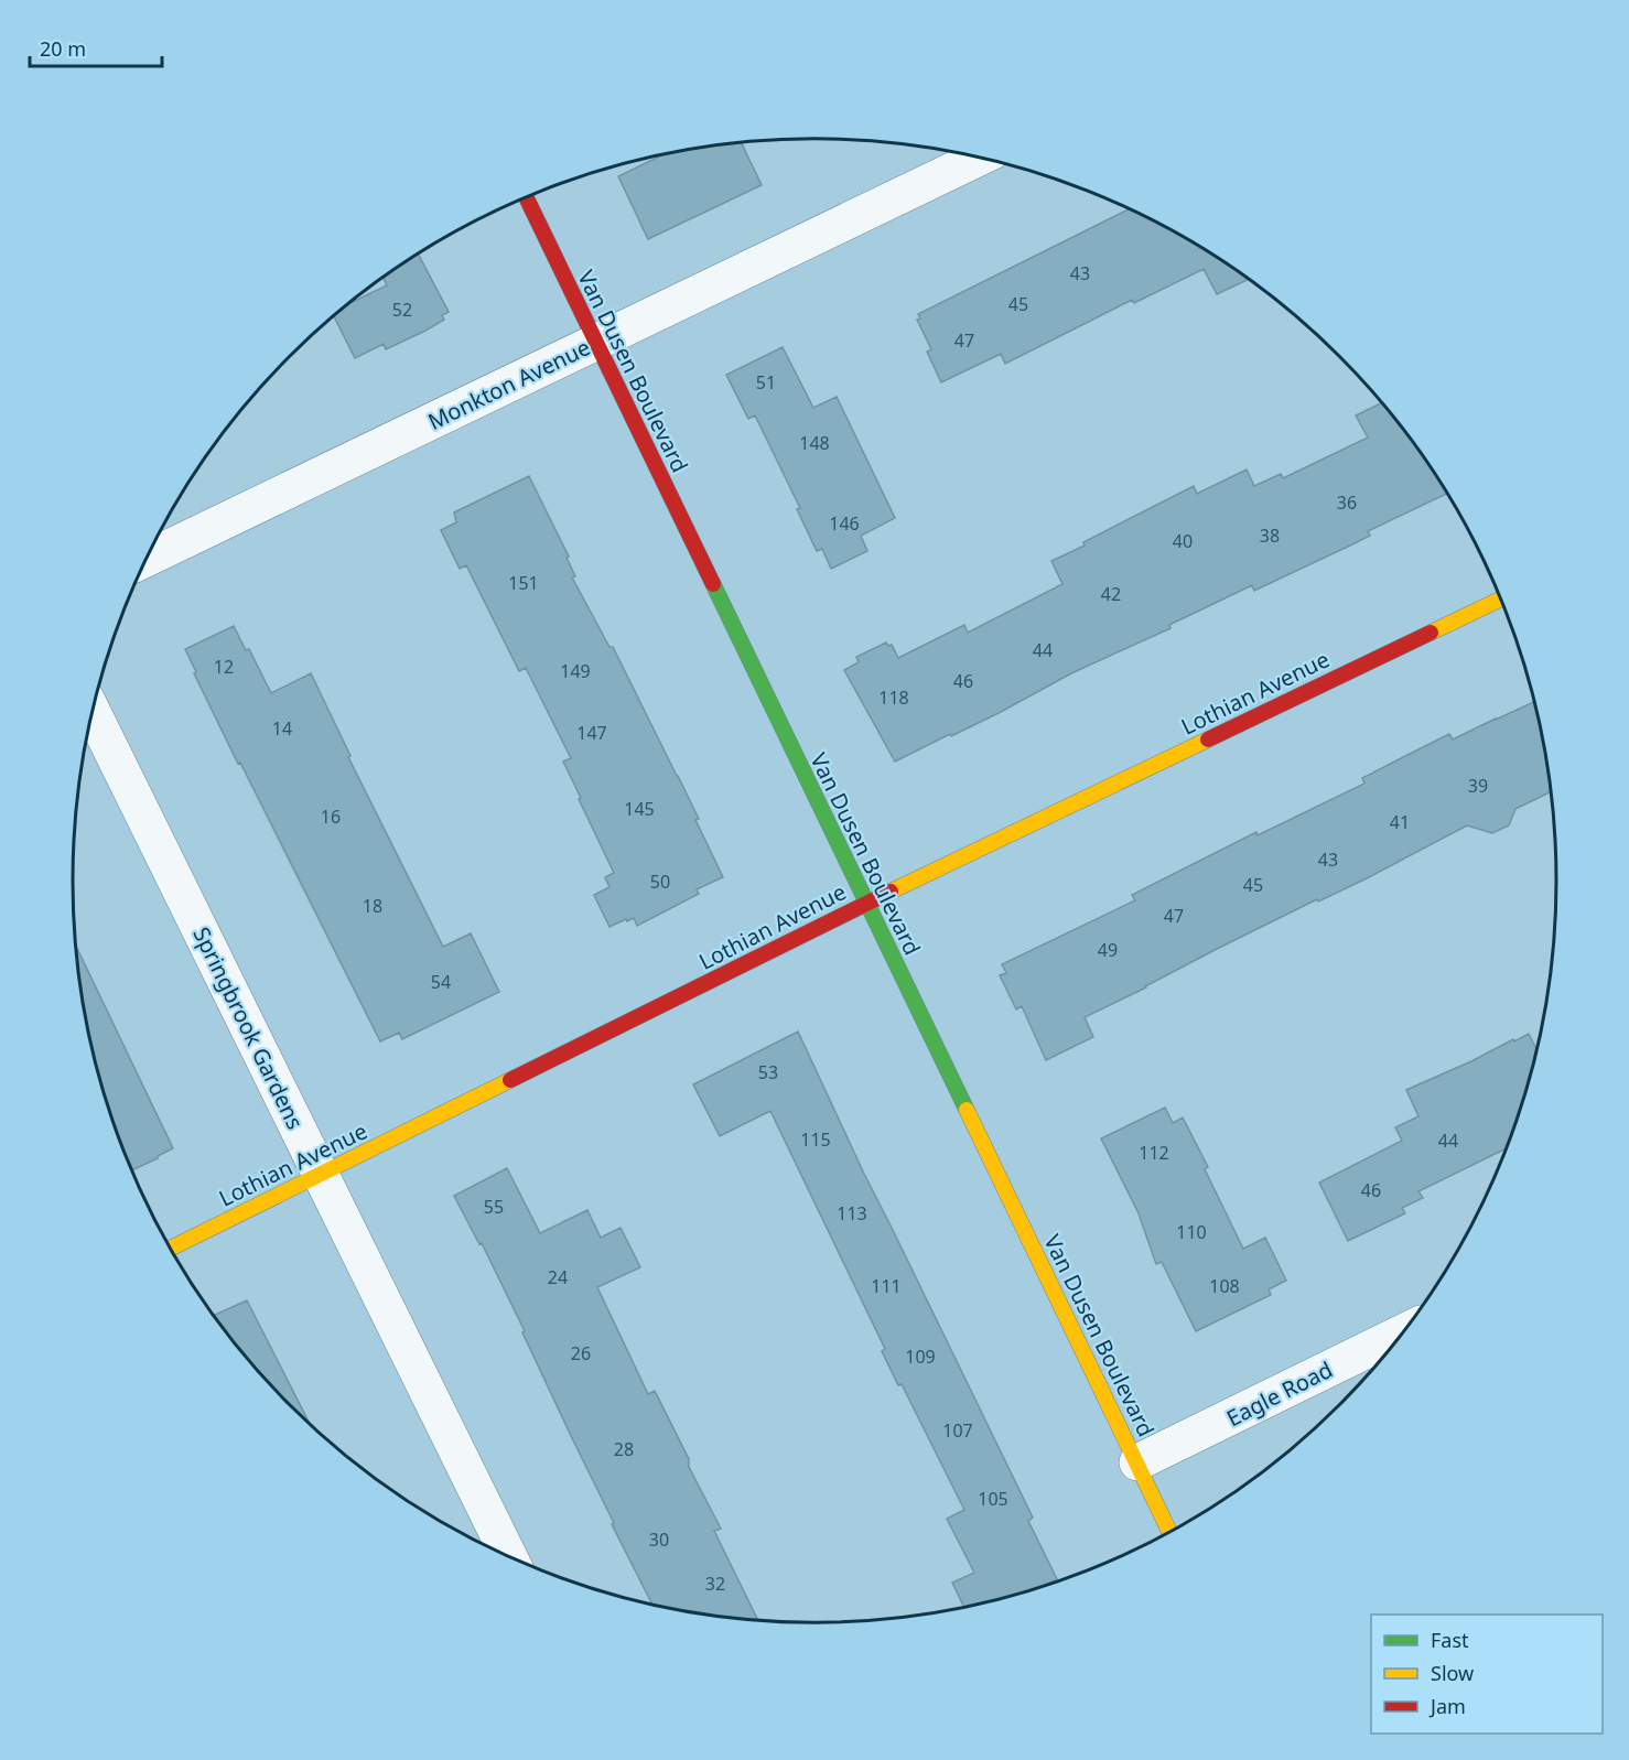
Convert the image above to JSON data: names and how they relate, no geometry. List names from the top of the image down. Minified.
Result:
{"streets":{"street":["Van Dusen Boulevard","Monkton Avenue","Lothian Avenue","Springbrook Gardens","Eagle Road"]},"crossings":[["Van Dusen Boulevard","Monkton Avenue"],["Van Dusen Boulevard","Lothian Avenue"],["Van Dusen Boulevard","Eagle Road"],["Lothian Avenue","Springbrook Gardens"]],"house_numbers":["43","45","52","47","51","148","36","146","38","40","151","42","44","12","149","46","118","14","147","39","145","16","41","43","50","45","18","47","49","54","53","115","44","112","46","55","113","110","24","111","108","26","109","107","28","105","30","32"],"legend":["Fast","Slow","Jam"],"scale_bar":"20 m"}
